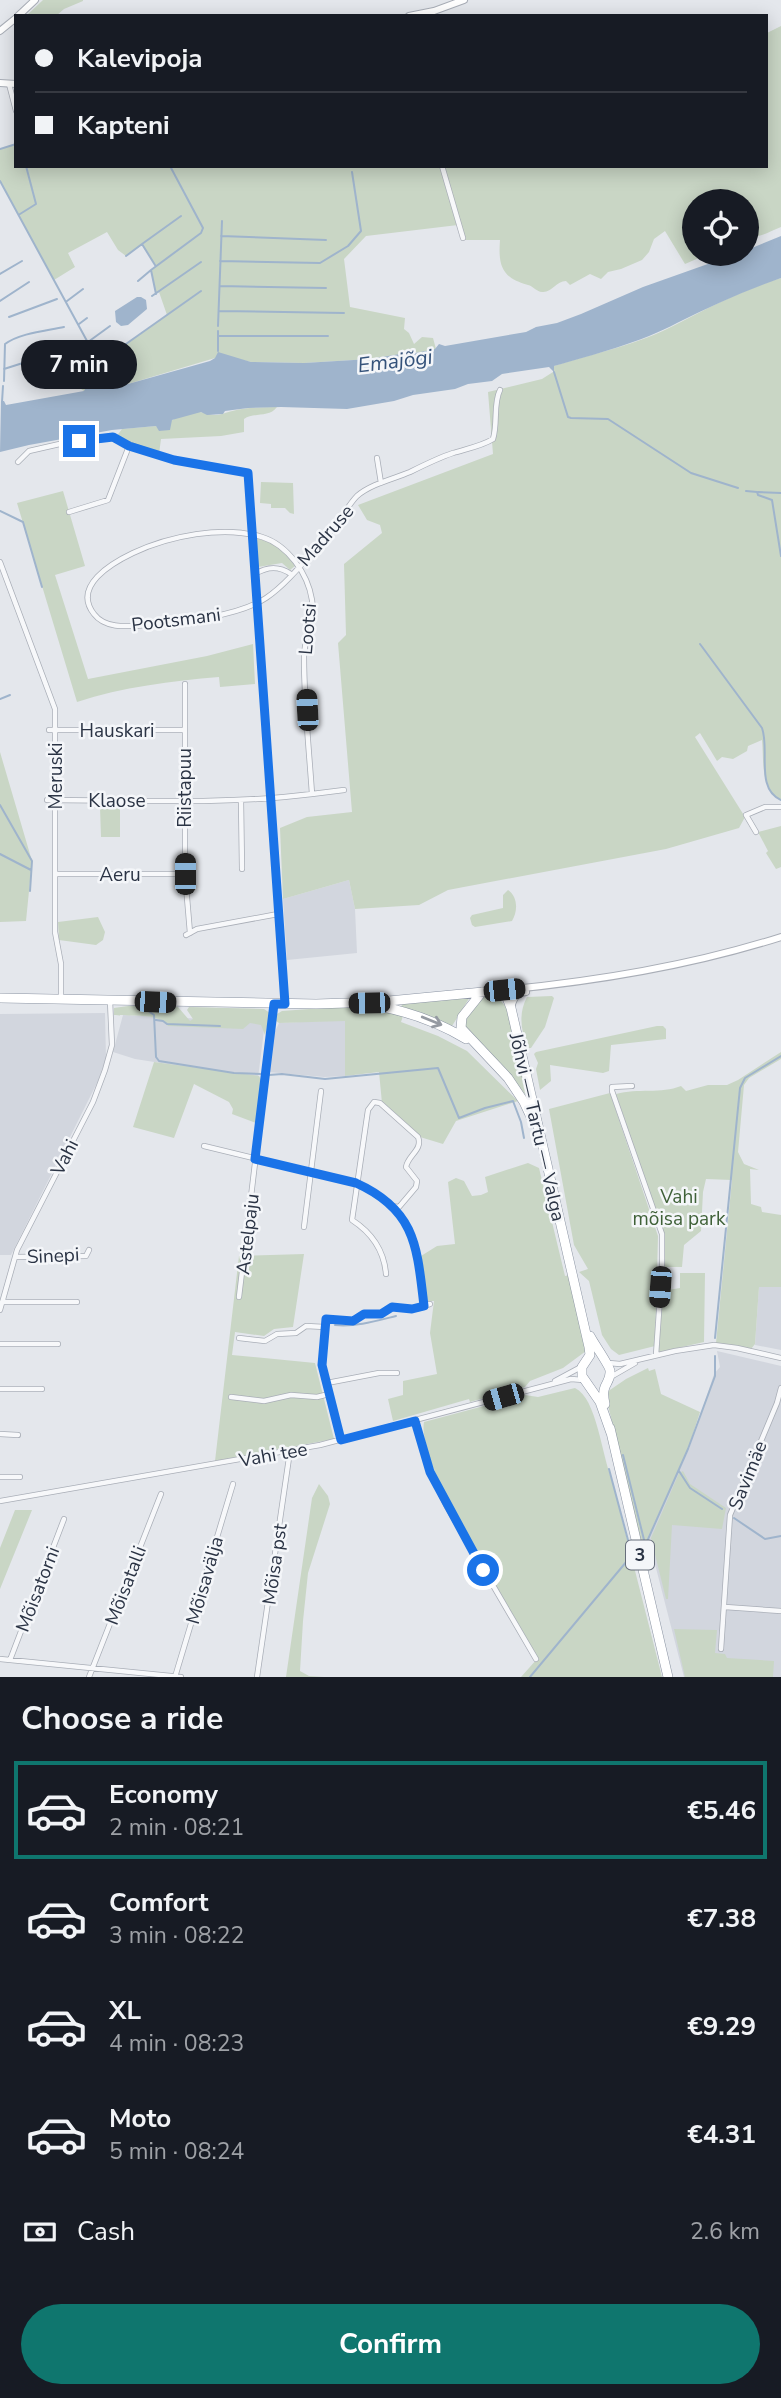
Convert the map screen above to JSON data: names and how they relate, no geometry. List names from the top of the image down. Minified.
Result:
{"streets":{"highway":["Jõhvi — Tartu — Valga","3"],"street":["Madruse","Pootsmani","Lootsi","Hauskari","Meruski","Riistapuu","Klaose","Aeru","Vahi","Astelpaju","Sinepi","Vahi tee","Savimäe","Mõisa pst","Mõisavälja","Mõisatalli","Mõisatorni"]},"crossings":[["Madruse","Pootsmani"],["Madruse","Lootsi"],["Pootsmani","Lootsi"],["Hauskari","Meruski"],["Hauskari","Riistapuu"],["Meruski","Klaose"],["Meruski","Aeru"],["Riistapuu","Klaose"],["Riistapuu","Aeru"],["Jõhvi — Tartu — Valga","Vahi tee"],["Vahi","Sinepi"],["Vahi tee","Mõisa pst"]],"water":["Emajõgi"],"parks":["Vahi mõisa park"],"page":{"banner":["Kalevipoja","Kapteni"],"bubble":"7 min","heading":"Choose a ride","list":[{"name":"Economy","note":"2 min · 08:21","value":"€5.46"},{"name":"Comfort","note":"3 min · 08:22","value":"€7.38"},{"name":"XL","note":"4 min · 08:23","value":"€9.29"},{"name":"Moto","note":"5 min · 08:24","value":"€4.31"}],"pay":["Cash","2.6 km"],"buttons":"Confirm"}}
